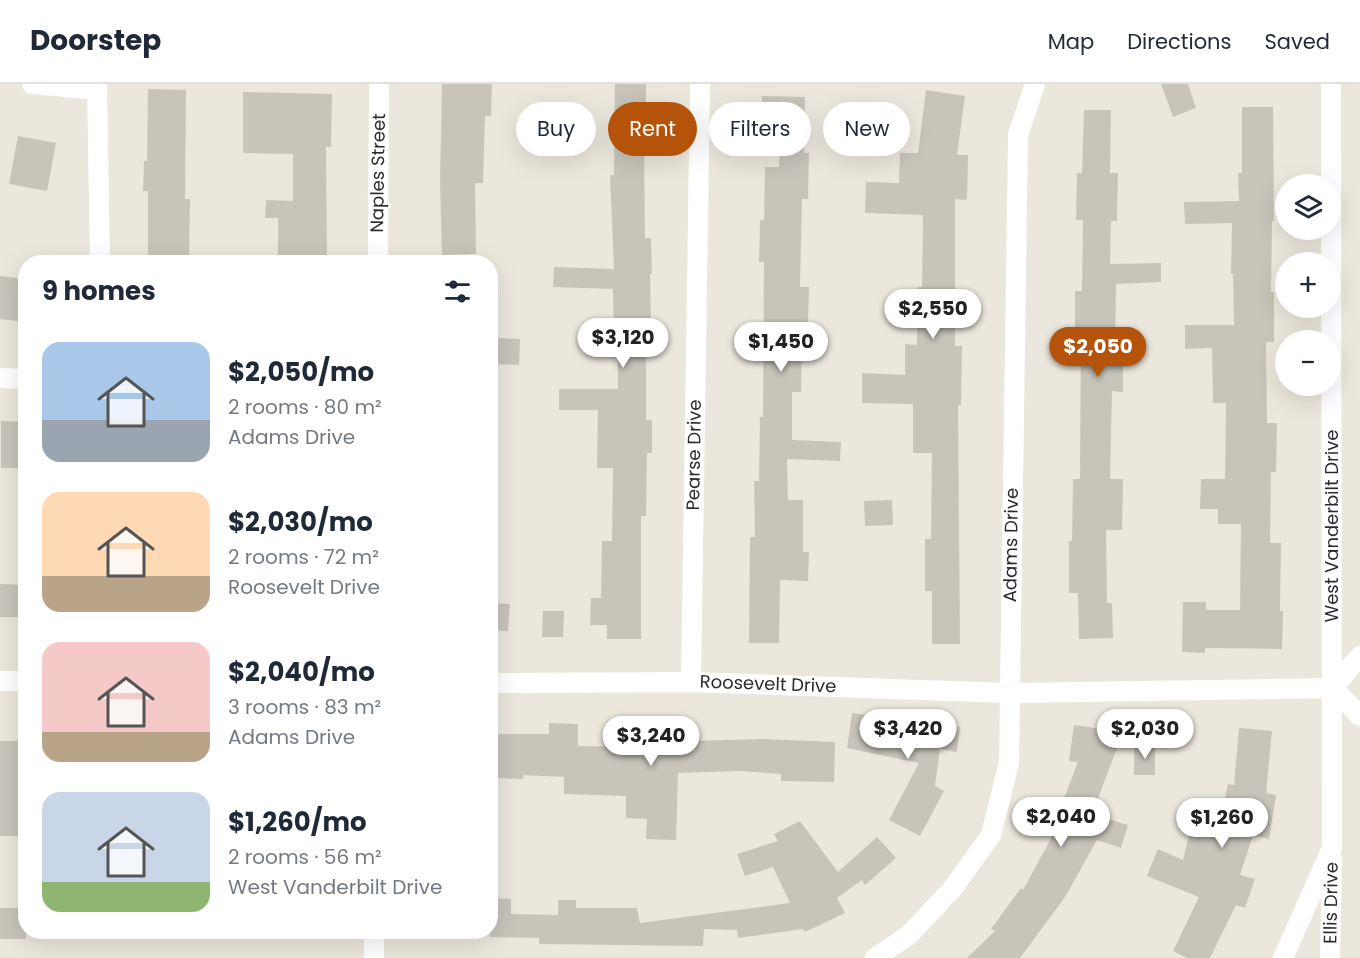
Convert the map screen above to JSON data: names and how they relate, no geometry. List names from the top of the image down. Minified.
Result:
{"streets":{"street":["Naples Street","Pearse Drive","West Vanderbilt Drive","Adams Drive","Roosevelt Drive","Ellis Drive"]},"crossings":[["Pearse Drive","Roosevelt Drive"],["West Vanderbilt Drive","Roosevelt Drive"],["West Vanderbilt Drive","Ellis Drive"],["Adams Drive","Roosevelt Drive"]],"page":{"header":"Doorstep","nav":["Map","Directions","Saved"],"chip":["Buy","Rent","Filters","New"],"map_buttons":["+","−"],"heading":"9 homes","price":["$2,550","$3,120","$1,450","$2,050","$3,420","$2,030","$3,240","$2,040","$1,260"],"list":[{"name":"$2,050/mo","note":"2 rooms · 80 m² · Adams Drive"},{"name":"$2,030/mo","note":"2 rooms · 72 m² · Roosevelt Drive"},{"name":"$2,040/mo","note":"3 rooms · 83 m² · Adams Drive"},{"name":"$1,260/mo","note":"2 rooms · 56 m² · West Vanderbilt Drive"}]}}
